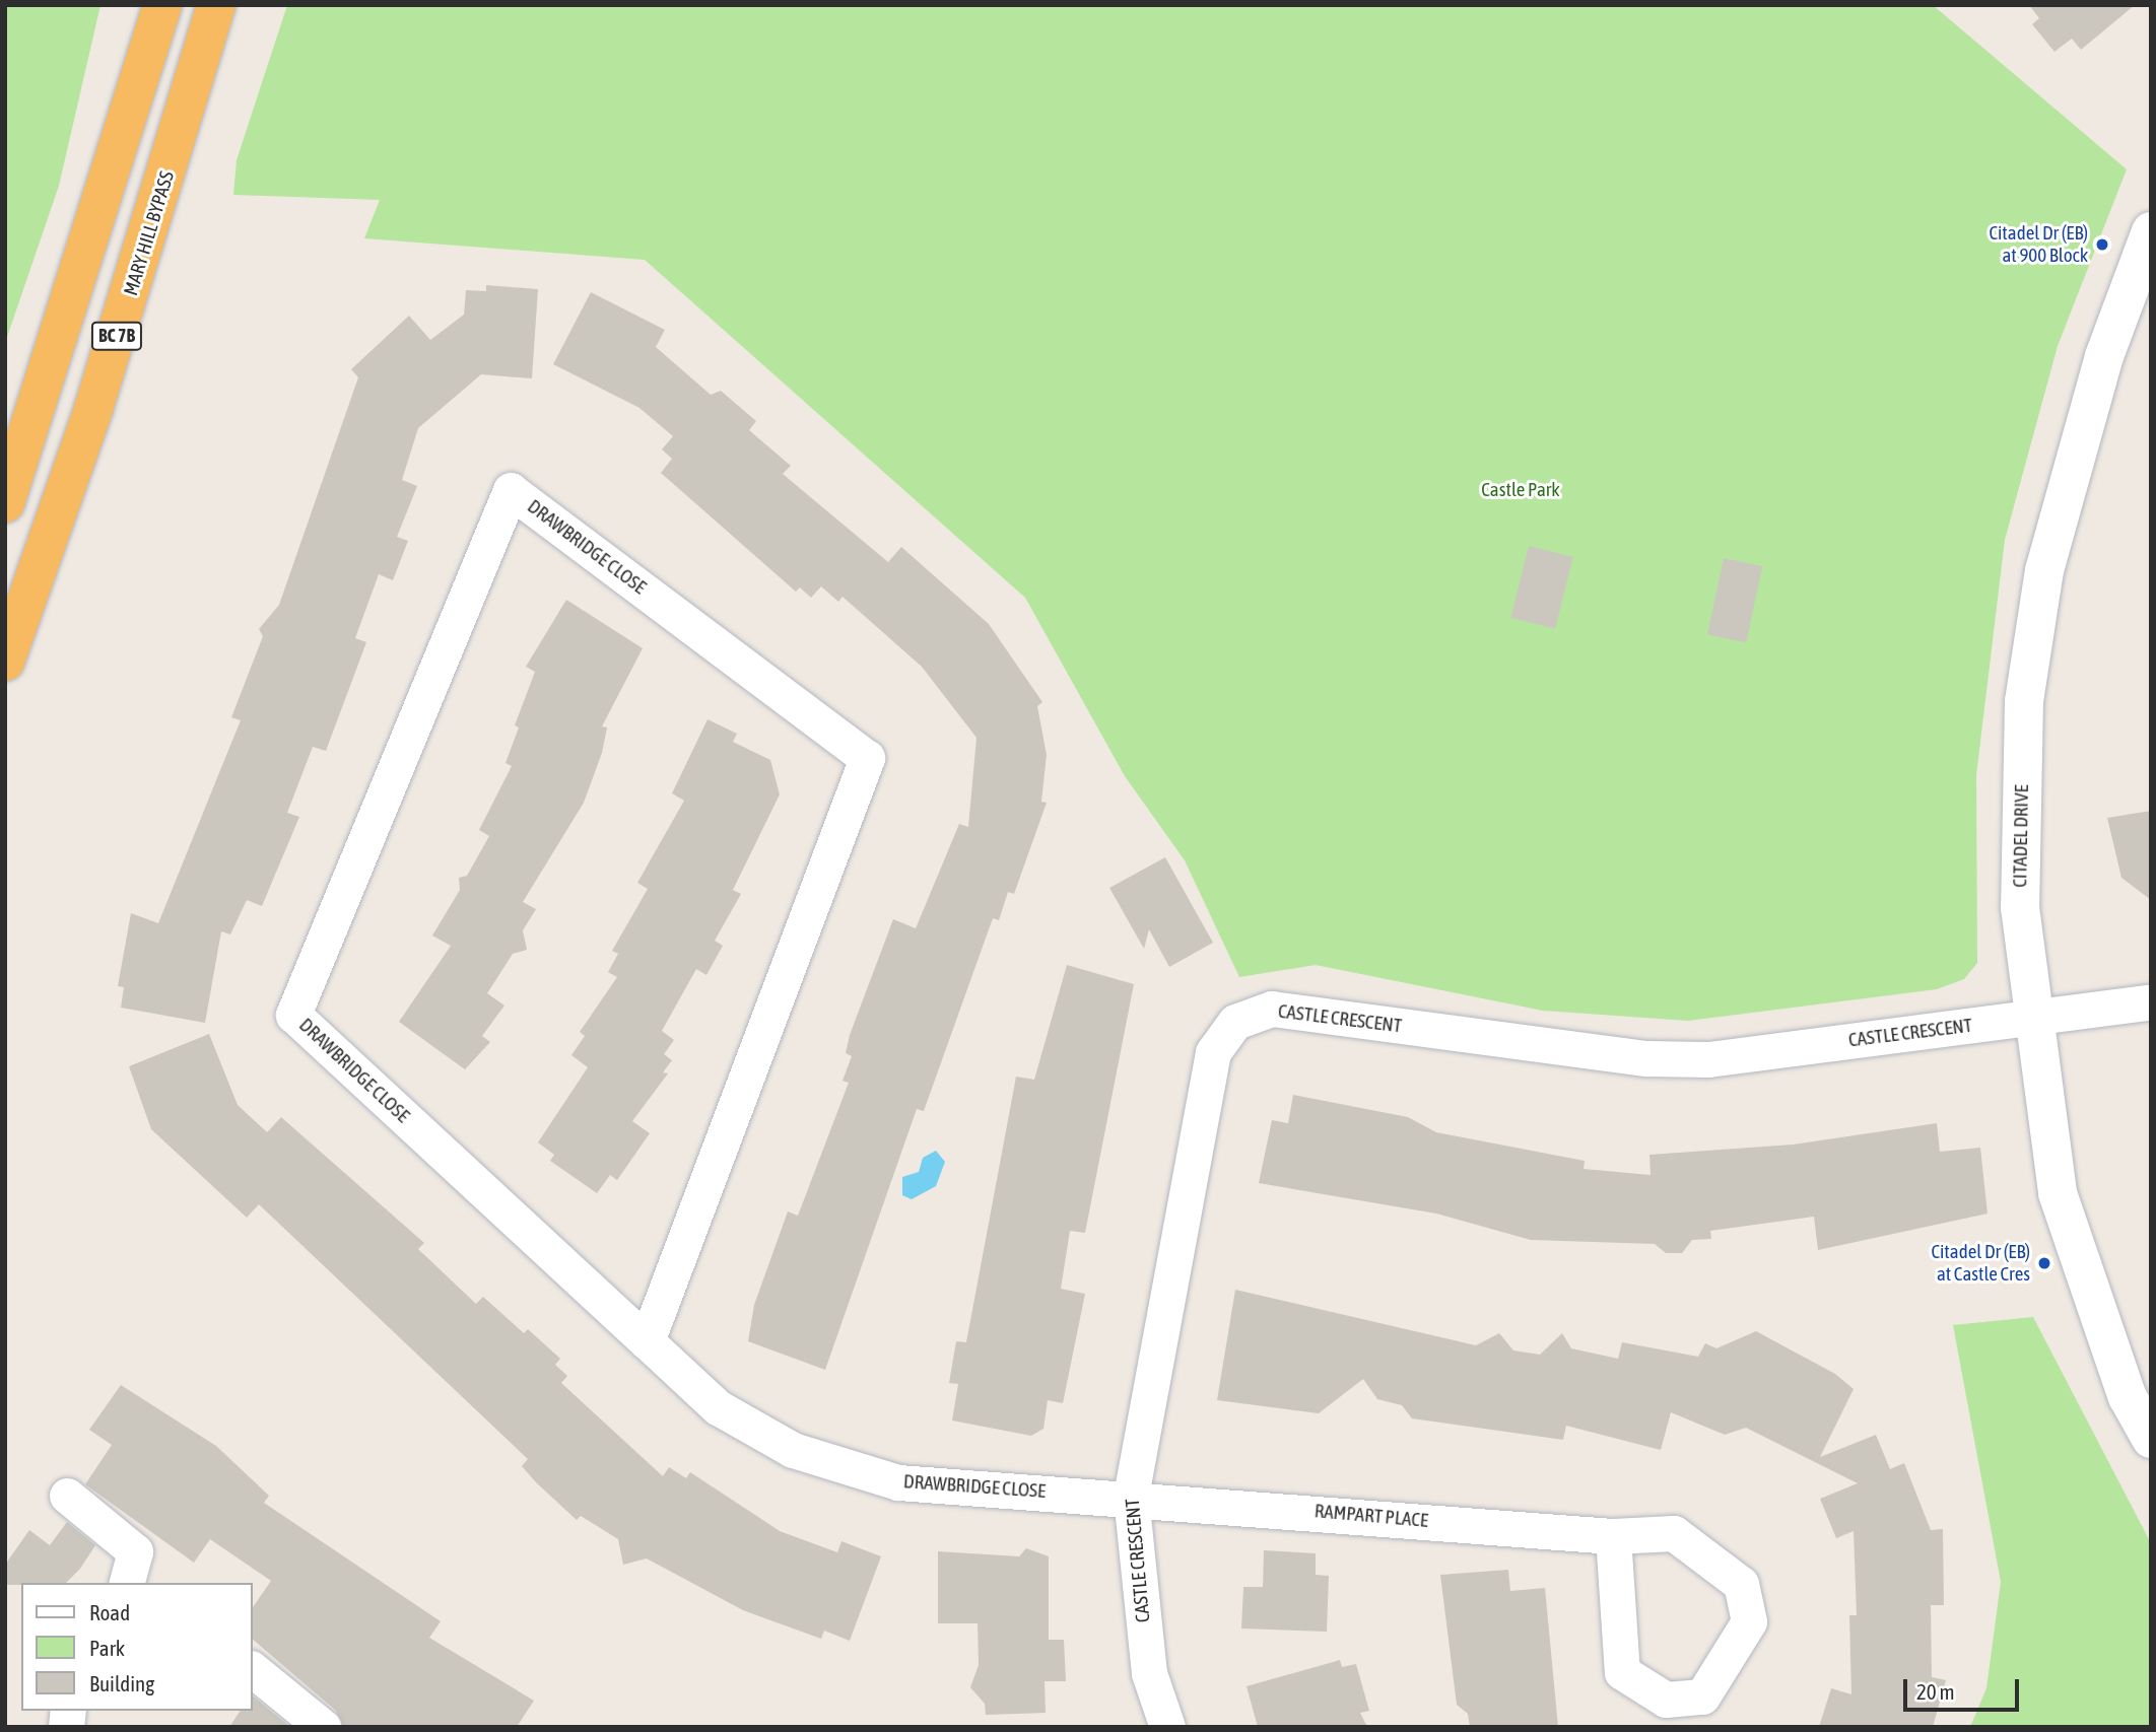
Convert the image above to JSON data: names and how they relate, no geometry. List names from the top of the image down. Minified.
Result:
{"streets":{"highway":["MARY HILL BYPASS","BC 7B"],"street":["DRAWBRIDGE CLOSE","CITADEL DRIVE","CASTLE CRESCENT","RAMPART PLACE"]},"crossings":[["DRAWBRIDGE CLOSE","CASTLE CRESCENT"],["DRAWBRIDGE CLOSE","RAMPART PLACE"],["CITADEL DRIVE","CASTLE CRESCENT"],["CASTLE CRESCENT","RAMPART PLACE"]],"parks":["Castle Park"],"places":["Citadel Dr (EB) at 900 Block","Citadel Dr (EB) at Castle Cres"],"legend":["Road","Park","Building"],"scale_bar":"20 m"}
